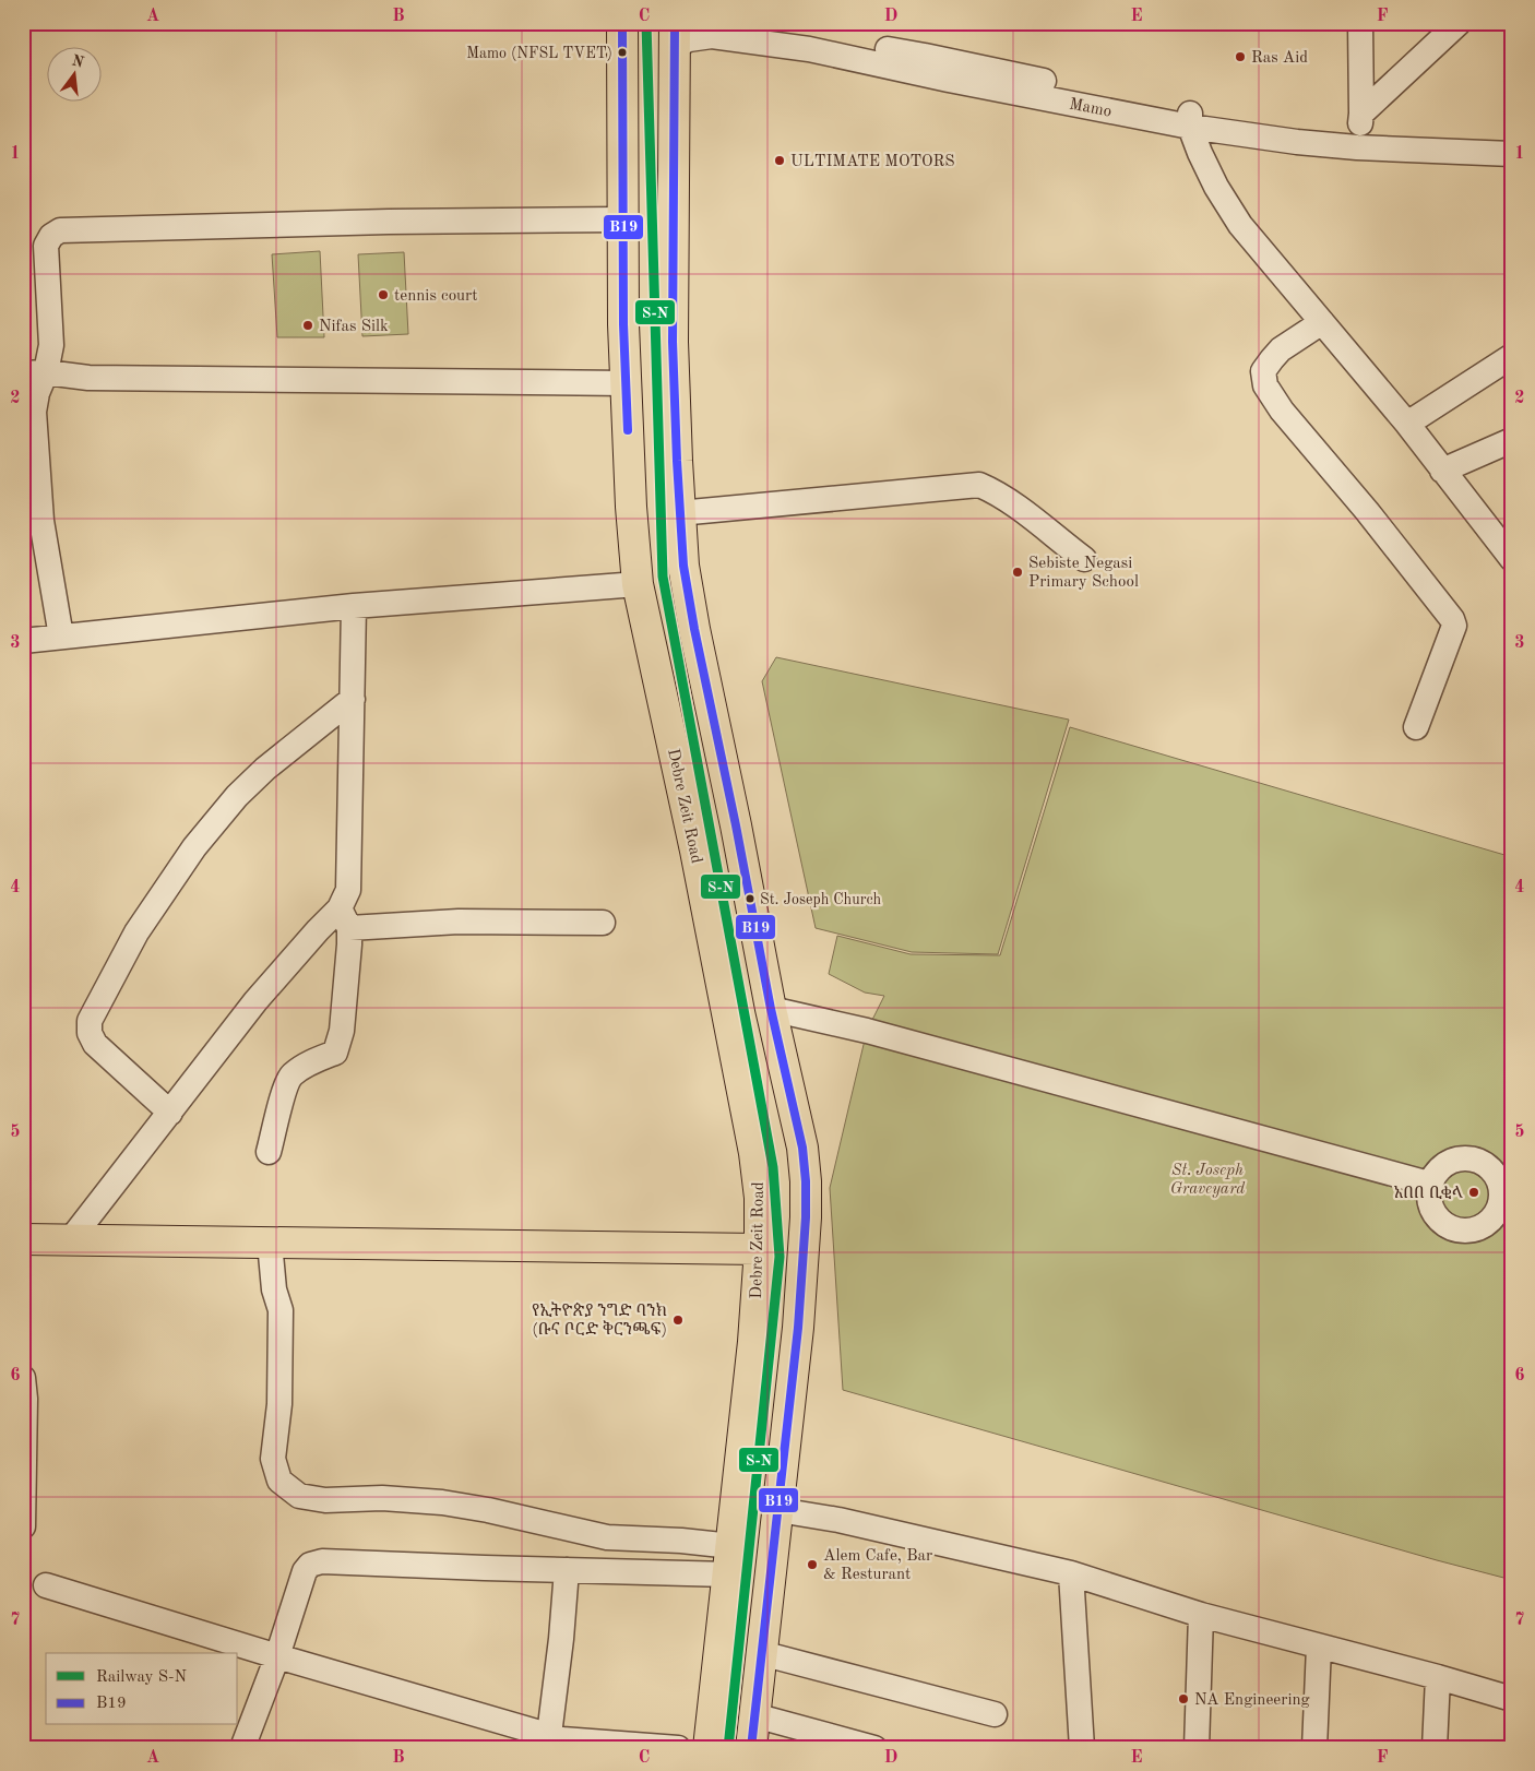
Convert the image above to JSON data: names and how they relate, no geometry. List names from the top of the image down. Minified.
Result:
{"streets":{"main road":["Debre Zeit Road"],"street":["Mamo"]},"parks":["St. Joseph Graveyard"],"places":["Mamo (NFSL TVET)","Ras Aid","ULTIMATE MOTORS","tennis court","Nifas Silk","Sebiste Negasi Primary School","St. Joseph Church","አበበ ቢቂላ","የኢትዮጵያ ንግድ ባንክ (ቡና ቦርድ ቅርንጫፍ)","Alem Cafe, Bar & Resturant","NA Engineering"],"lines":["rail line S-N","transit line B19"],"legend":["Railway S-N","B19"],"north":"top","grid":{"columns":["A","B","C","D","E","F"],"rows":["1","2","3","4","5","6","7"]}}
